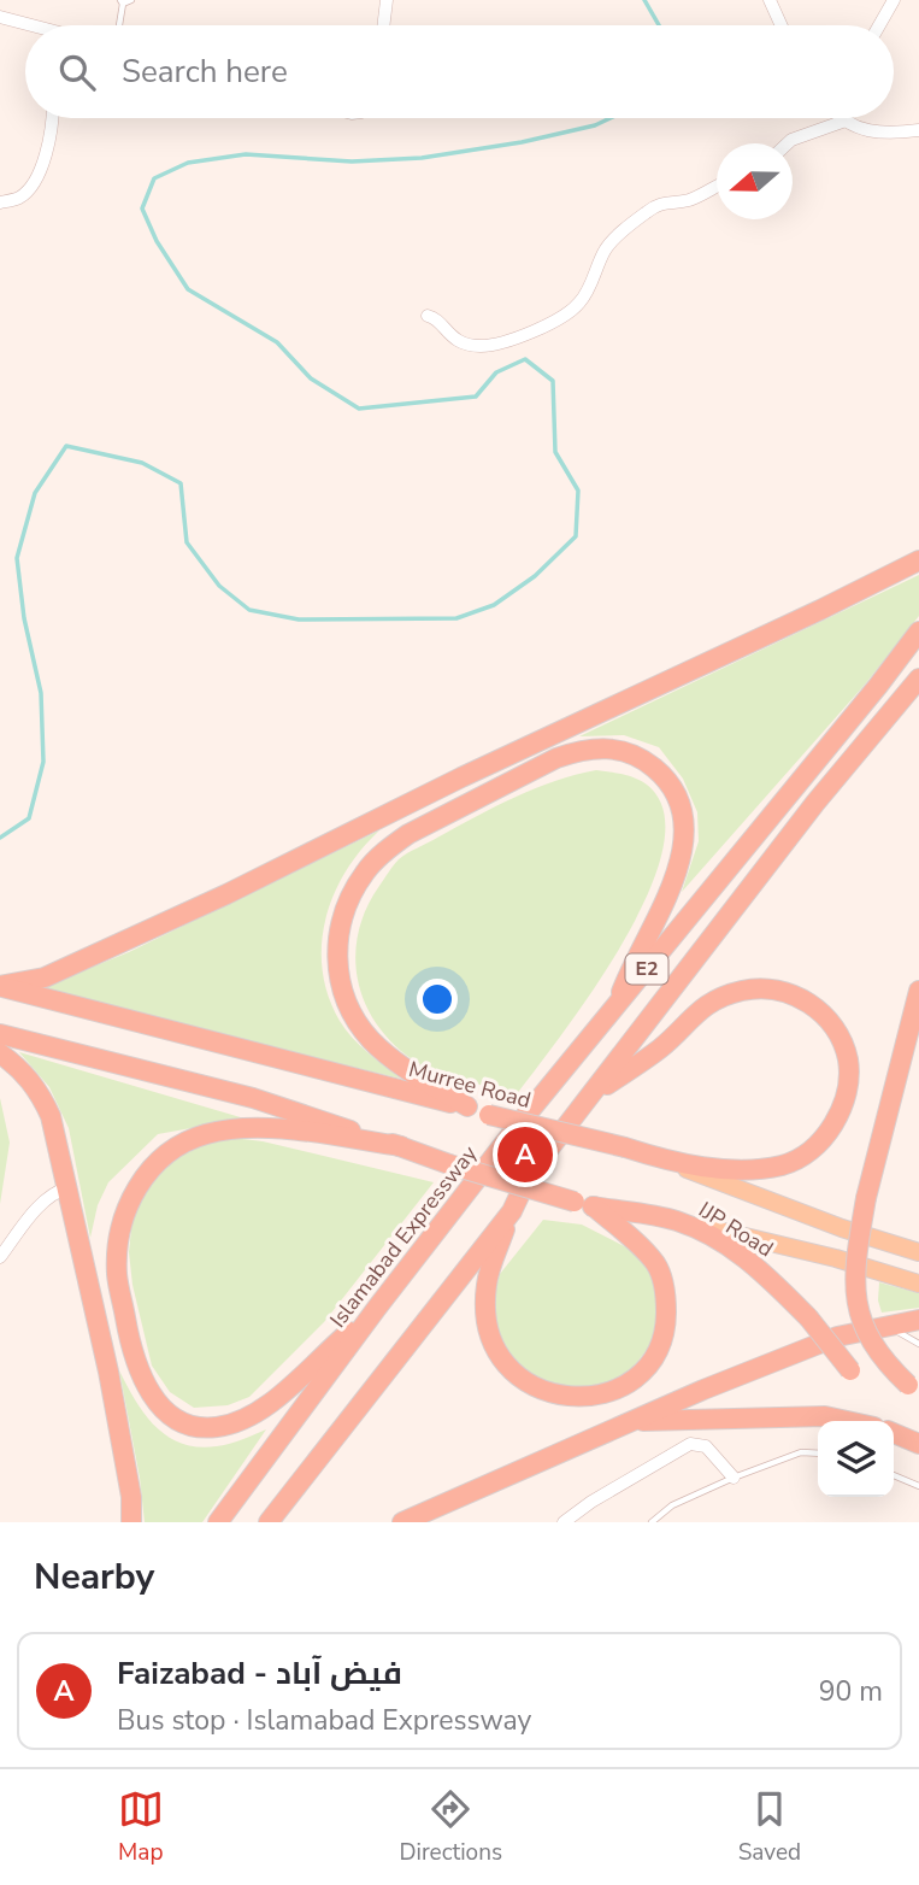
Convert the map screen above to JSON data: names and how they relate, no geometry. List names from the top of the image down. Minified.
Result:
{"streets":{"highway":["E2","Murree Road","IJP Road","Islamabad Expressway"]},"north":"left","page":{"search":"Search here","pins":"A","heading":"Nearby","list":[{"mark":"A","name":"Faizabad - فیض آباد","note":"Bus stop · Islamabad Expressway","value":"90 m"}],"nav":["Map","Directions","Saved"]}}
